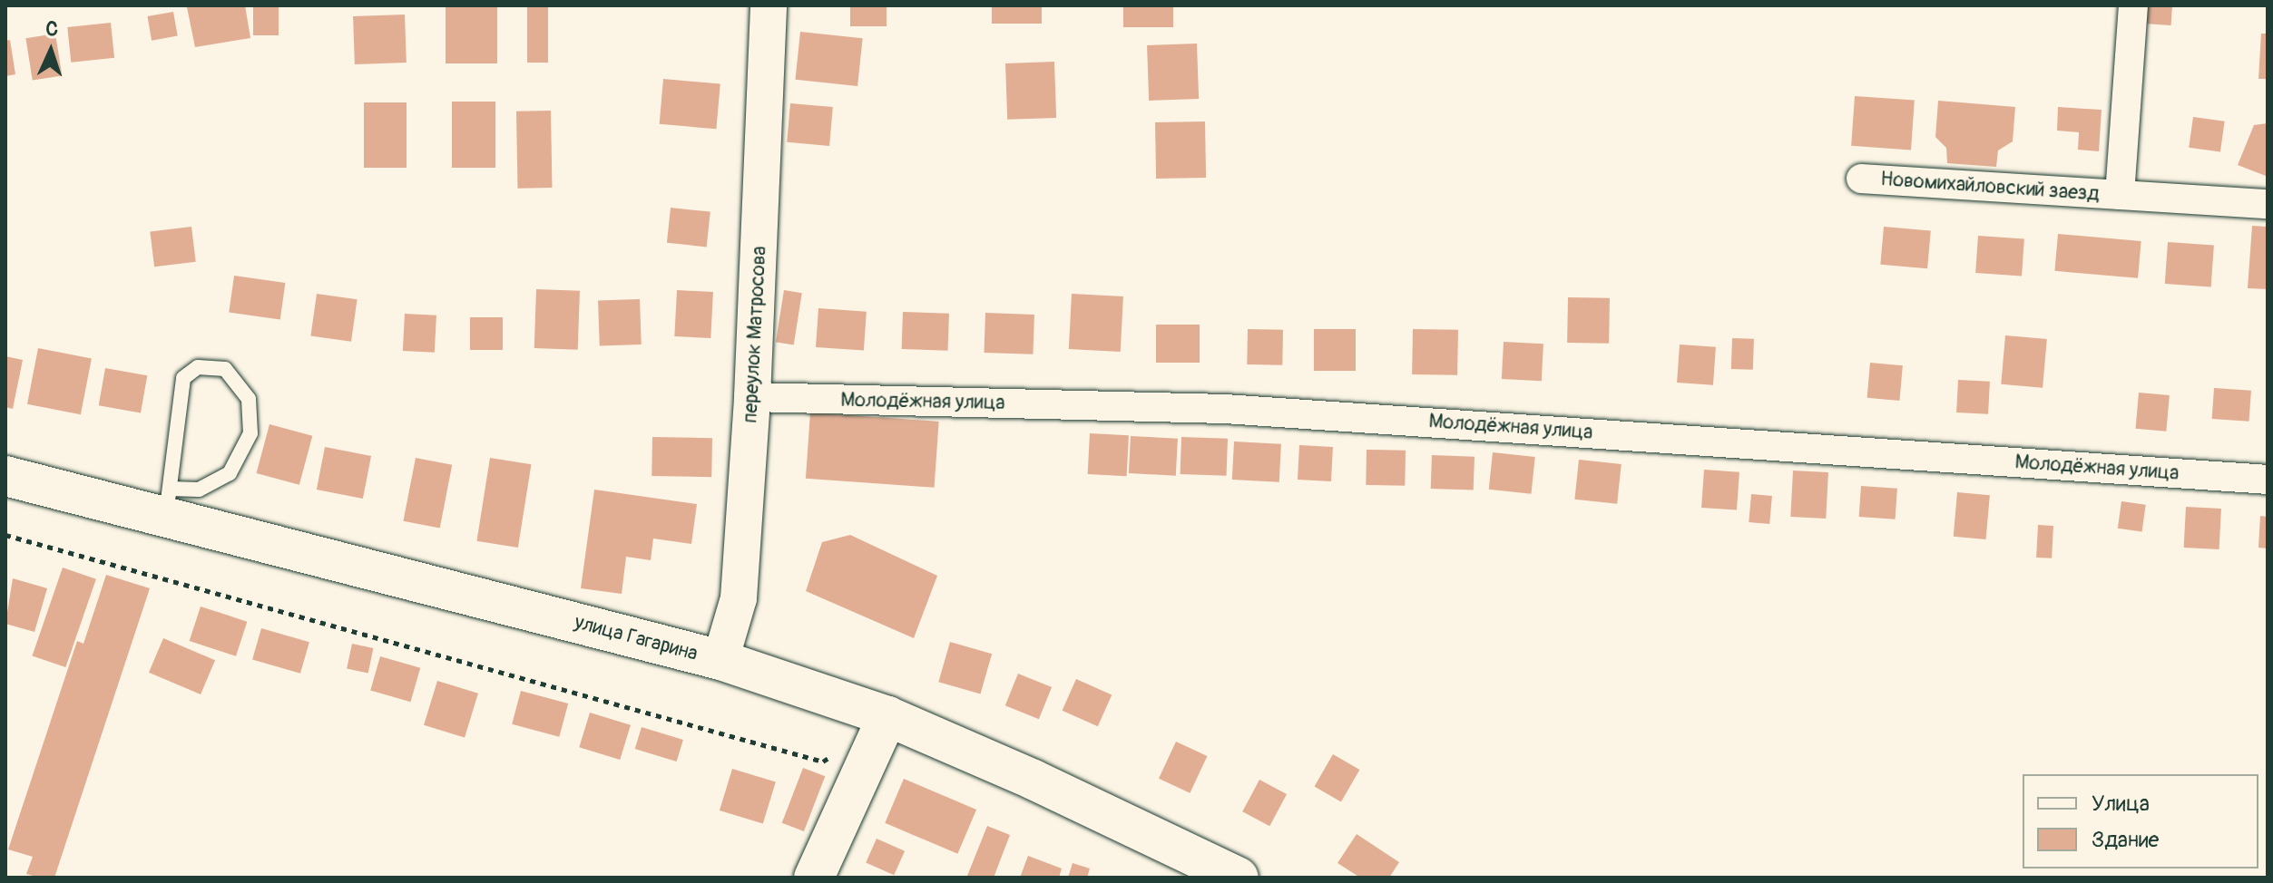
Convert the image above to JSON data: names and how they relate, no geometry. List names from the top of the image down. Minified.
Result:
{"streets":{"main road":["улица Гагарина"],"street":["Новомихайловский заезд","переулок Матросова","Молодёжная улица"]},"crossings":[["переулок Матросова","Молодёжная улица"],["переулок Матросова","улица Гагарина"]],"legend":["Улица","Здание"],"north":"top"}
